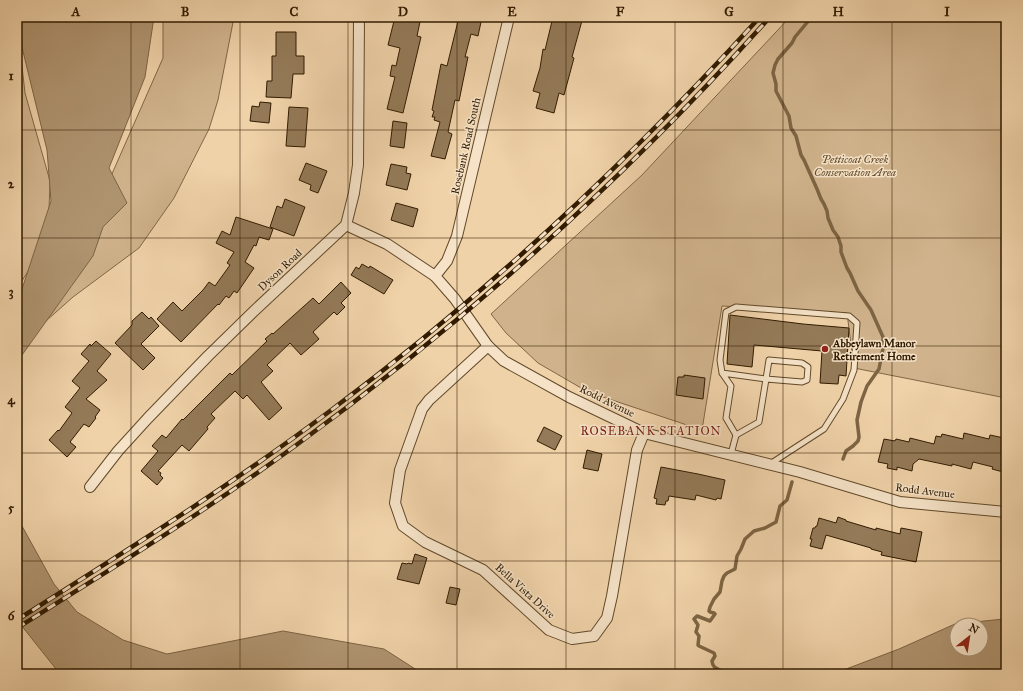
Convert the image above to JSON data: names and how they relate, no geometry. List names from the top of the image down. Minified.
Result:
{"streets":{"street":["Rosebank Road South","Dyson Road","Rodd Avenue","Bella Vista Drive"]},"crossings":[["Rosebank Road South","Rodd Avenue"],["Dyson Road","Rodd Avenue"],["Rodd Avenue","Bella Vista Drive"]],"districts":["ROSEBANK STATION"],"parks":["Petticoat Creek Conservation Area"],"places":["Abbeylawn Manor Retirement Home"],"north":"top right","grid":{"columns":["A","B","C","D","E","F","G","H","I"],"rows":["1","2","3","4","5","6"]}}
